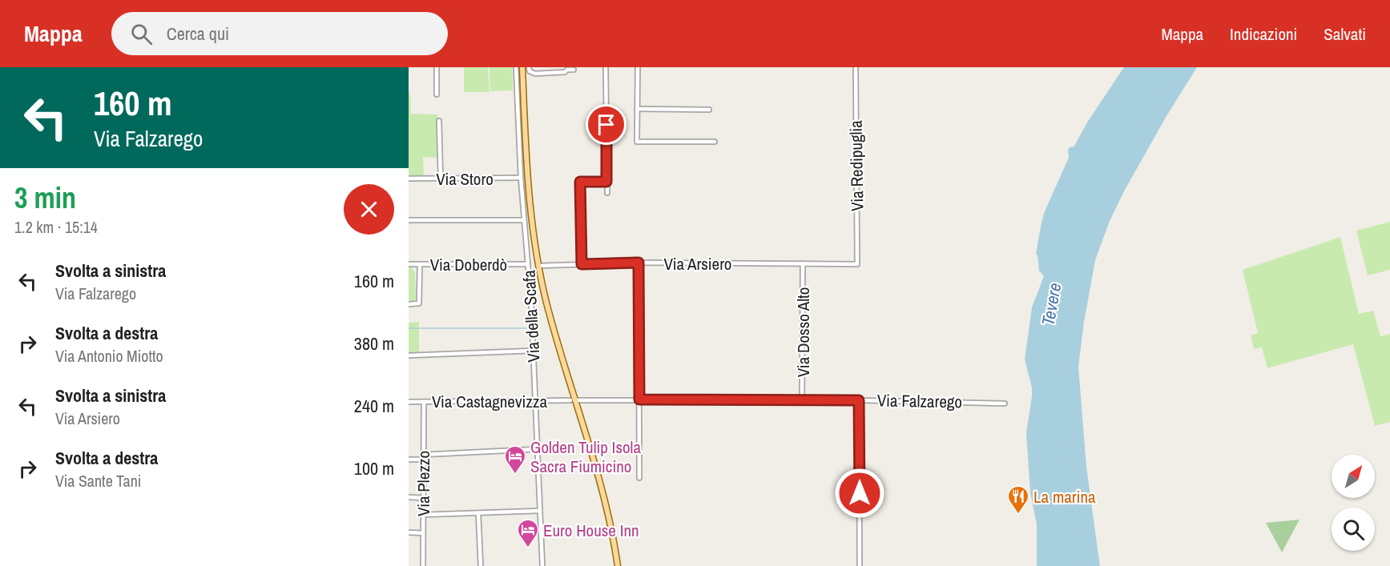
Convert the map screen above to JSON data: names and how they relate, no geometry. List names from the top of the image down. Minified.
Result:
{"streets":{"street":["Via Redipuglia","Via Storo","Via Arsiero","Via Doberdò","Via della Scafa","Via Dosso Alto","Via Castagnevizza","Via Falzarego","Via Plezzo"]},"crossings":[["Via Redipuglia","Via Arsiero"],["Via Storo","Via della Scafa"],["Via Arsiero","Via Dosso Alto"],["Via Doberdò","Via della Scafa"],["Via della Scafa","Via Castagnevizza"],["Via Dosso Alto","Via Falzarego"],["Via Castagnevizza","Via Falzarego"],["Via Castagnevizza","Via Plezzo"]],"water":["Tevere"],"places":{"hotel":["Golden Tulip Isola Sacra Fiumicino","Euro House Inn"],"restaurant":["La marina"]},"north":"top right","page":{"header":"Mappa","search":"Cerca qui","nav":["Mappa","Indicazioni","Salvati"],"turn":["160 m","Via Falzarego"],"heading":["3 min","1.2 km · 15:14"],"list":[{"name":"Svolta a sinistra","note":"Via Falzarego","value":"160 m"},{"name":"Svolta a destra","note":"Via Antonio Miotto","value":"380 m"},{"name":"Svolta a sinistra","note":"Via Arsiero","value":"240 m"},{"name":"Svolta a destra","note":"Via Sante Tani","value":"100 m"}]}}
